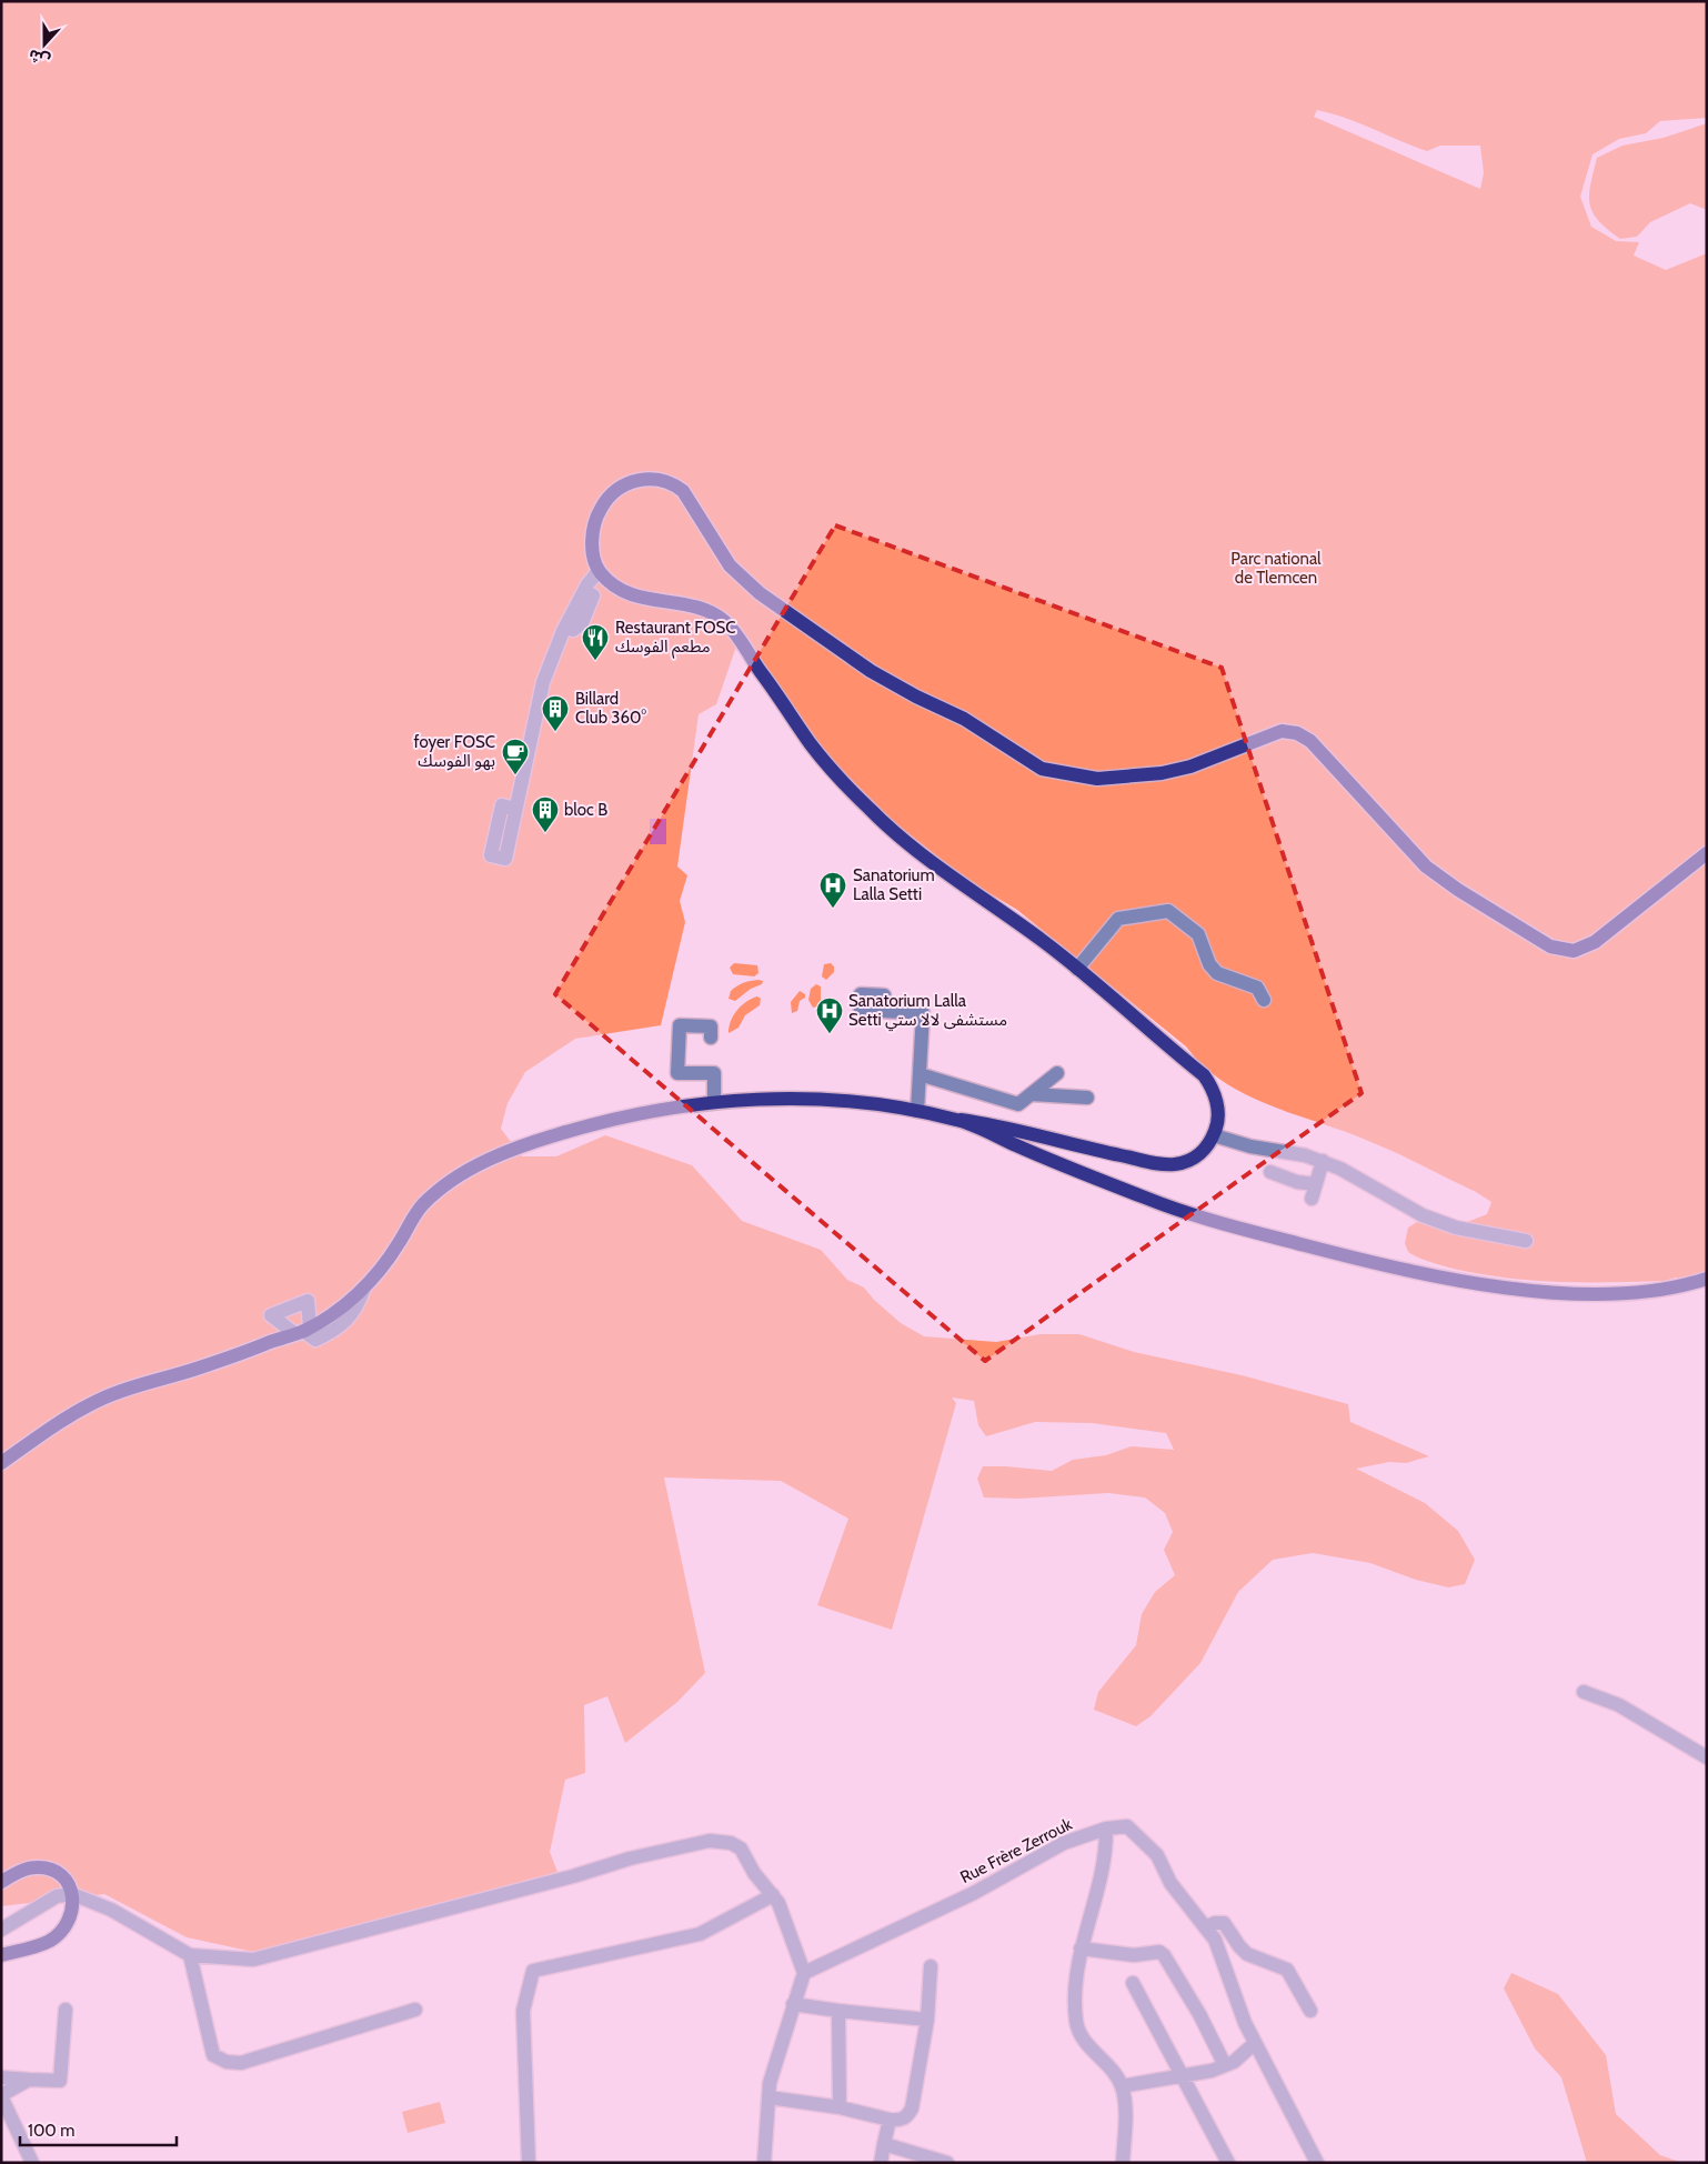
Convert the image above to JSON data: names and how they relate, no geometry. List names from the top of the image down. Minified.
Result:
{"streets":{"street":["Rue Frère Zerrouk"]},"parks":["Parc national de Tlemcen"],"places":{"restaurant":["Restaurant FOSC مطعم الفوسك"],"building":["Billard Club 360°","bloc B"],"cafe":["foyer FOSC بهو الفوسك"],"hospital":["Sanatorium Lalla Setti","Sanatorium Lalla Setti مستشفى لالا ستي"]},"scale_bar":"100 m","north":"bottom"}
